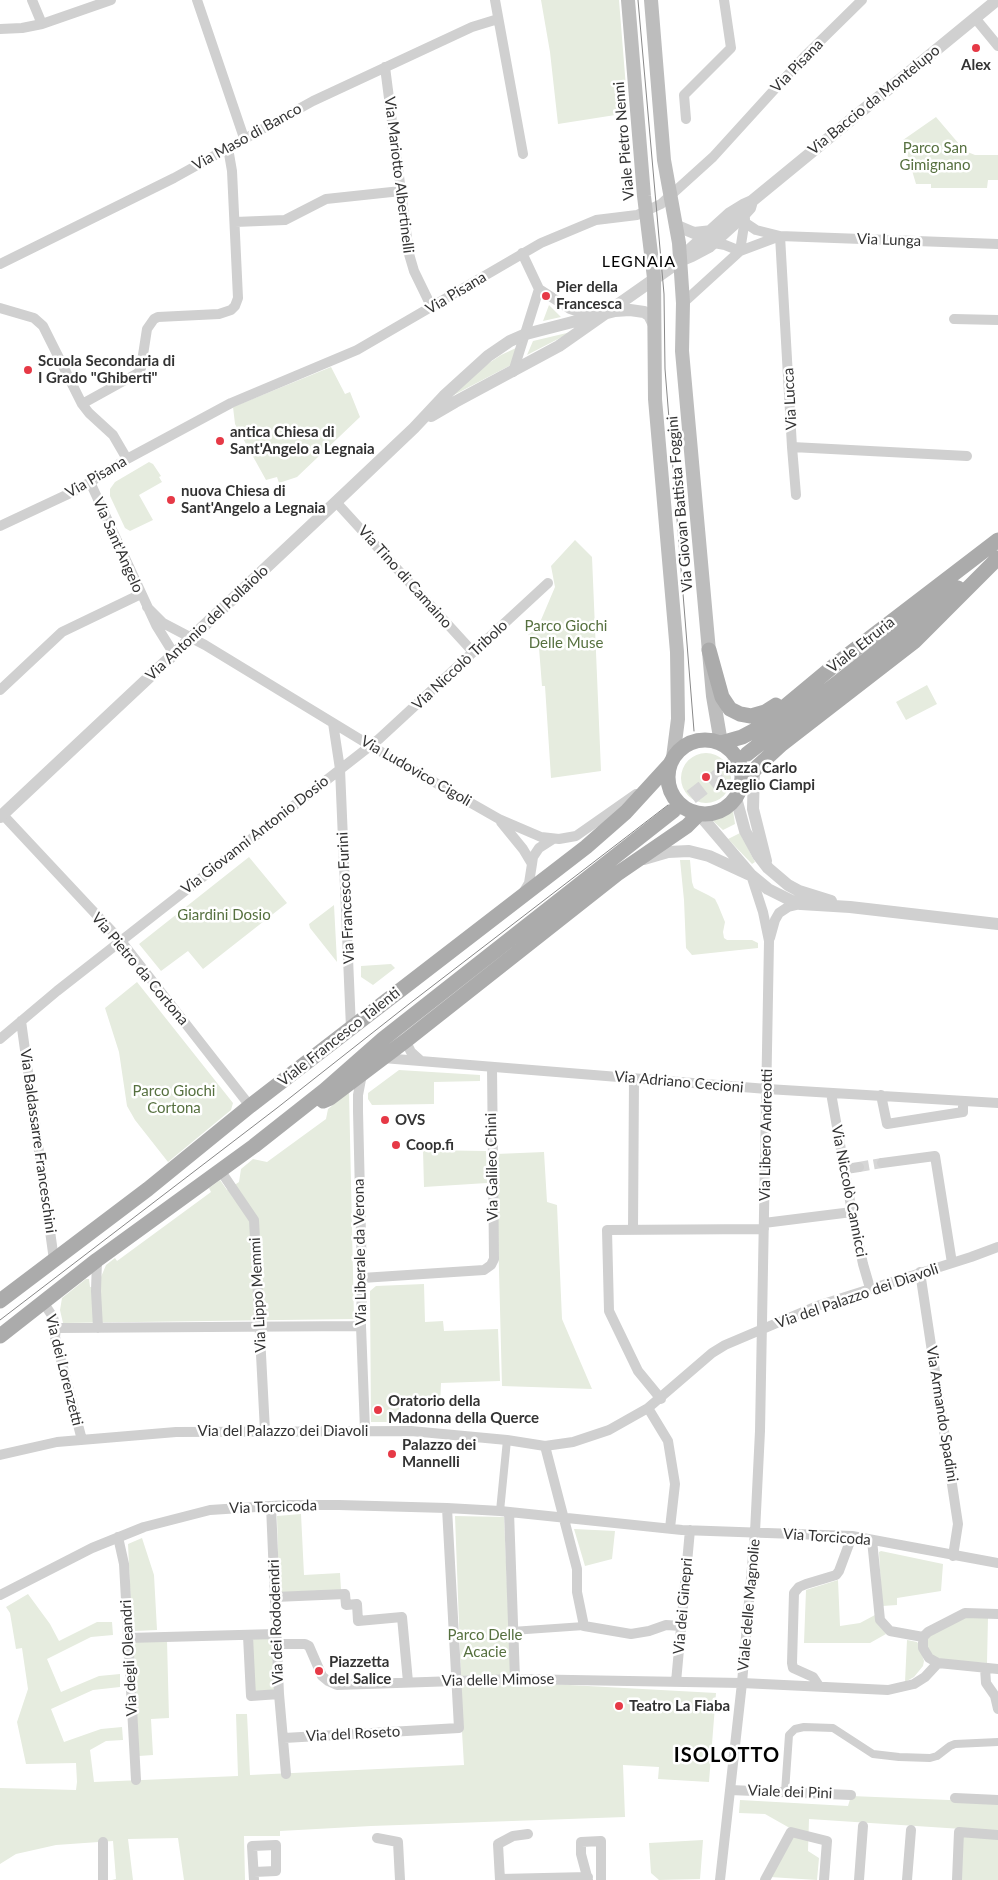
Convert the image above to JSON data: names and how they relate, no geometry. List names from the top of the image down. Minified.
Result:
{"streets":{"main road":["Viale Pietro Nenni","Via Giovan Battista Foggini","Viale Etruria","Viale Francesco Talenti"],"street":["Via Pisana","Via Baccio da Montelupo","Via Maso di Banco","Via Mariotto Albertinelli","Via Lunga","Via Lucca","Via Sant'Angelo","Via Tino di Camaino","Via Antonio del Pollaiolo","Via Niccolò Tribolo","Via Ludovico Cigoli","Via Giovanni Antonio Dosio","Via Francesco Furini","Via Pietro da Cortona","Via Adriano Cecioni","Via Libero Andreotti","Via Baldassarre Franceschini","Via Galileo Chini","Via Niccolò Cannicci","Via Liberale da Verona","Via Lippo Memmi","Via del Palazzo dei Diavoli","Via dei Lorenzetti","Via Armando Spadini","Via Torcicoda","Viale delle Magnolie","Via dei Ginepri","Via dei Rododendri","Via degli Oleandri","Via delle Mimose","Via del Roseto","Viale dei Pini"]},"crossings":[["Via Pisana","Viale Pietro Nenni"],["Via Pisana","Via Mariotto Albertinelli"],["Via Pisana","Via Sant'Angelo"],["Via Baccio da Montelupo","Viale Pietro Nenni"],["Via Baccio da Montelupo","Via Lunga"],["Via Baccio da Montelupo","Via Giovan Battista Foggini"],["Via Baccio da Montelupo","Via Antonio del Pollaiolo"],["Via Maso di Banco","Via Mariotto Albertinelli"],["Viale Pietro Nenni","Via Giovan Battista Foggini"],["Via Lunga","Via Lucca"],["Via Giovan Battista Foggini","Viale Etruria"],["Via Giovan Battista Foggini","Viale Francesco Talenti"],["Via Sant'Angelo","Via Antonio del Pollaiolo"],["Via Sant'Angelo","Via Ludovico Cigoli"],["Via Tino di Camaino","Via Antonio del Pollaiolo"],["Via Tino di Camaino","Via Niccolò Tribolo"],["Via Antonio del Pollaiolo","Via Ludovico Cigoli"],["Via Antonio del Pollaiolo","Via Pietro da Cortona"],["Viale Etruria","Viale Francesco Talenti"],["Via Niccolò Tribolo","Via Ludovico Cigoli"],["Via Niccolò Tribolo","Via Giovanni Antonio Dosio"],["Via Ludovico Cigoli","Via Giovanni Antonio Dosio"],["Via Ludovico Cigoli","Via Francesco Furini"],["Via Ludovico Cigoli","Viale Francesco Talenti"],["Via Giovanni Antonio Dosio","Via Francesco Furini"],["Via Giovanni Antonio Dosio","Via Pietro da Cortona"],["Via Giovanni Antonio Dosio","Via Baldassarre Franceschini"],["Via Francesco Furini","Viale Francesco Talenti"],["Via Pietro da Cortona","Viale Francesco Talenti"],["Viale Francesco Talenti","Via Adriano Cecioni"],["Viale Francesco Talenti","Via Libero Andreotti"],["Viale Francesco Talenti","Via Baldassarre Franceschini"],["Viale Francesco Talenti","Via Liberale da Verona"],["Viale Francesco Talenti","Via Lippo Memmi"],["Viale Francesco Talenti","Via dei Lorenzetti"],["Via Adriano Cecioni","Via Libero Andreotti"],["Via Adriano Cecioni","Via Galileo Chini"],["Via Adriano Cecioni","Via Niccolò Cannicci"],["Via Libero Andreotti","Via del Palazzo dei Diavoli"],["Via Libero Andreotti","Viale delle Magnolie"],["Via Galileo Chini","Via Liberale da Verona"],["Via Niccolò Cannicci","Via del Palazzo dei Diavoli"],["Via Liberale da Verona","Via del Palazzo dei Diavoli"],["Via Lippo Memmi","Via del Palazzo dei Diavoli"],["Via del Palazzo dei Diavoli","Via dei Lorenzetti"],["Via del Palazzo dei Diavoli","Via Armando Spadini"],["Via del Palazzo dei Diavoli","Viale delle Magnolie"],["Via Armando Spadini","Via Torcicoda"],["Via Torcicoda","Viale delle Magnolie"],["Via Torcicoda","Via dei Ginepri"],["Via Torcicoda","Via dei Rododendri"],["Via Torcicoda","Via degli Oleandri"],["Viale delle Magnolie","Via delle Mimose"],["Viale delle Magnolie","Viale dei Pini"],["Via dei Ginepri","Via delle Mimose"],["Via dei Rododendri","Via delle Mimose"],["Via dei Rododendri","Via del Roseto"],["Via degli Oleandri","Via delle Mimose"],["Via delle Mimose","Via del Roseto"]],"districts":["LEGNAIA","ISOLOTTO"],"parks":["Parco San Gimignano","Parco Giochi Delle Muse","Giardini Dosio","Parco Giochi Cortona","Parco Delle Acacie"],"places":["Alex","Pier della Francesca","Scuola Secondaria di I Grado \"Ghiberti\"","antica Chiesa di Sant'Angelo a Legnaia","nuova Chiesa di Sant'Angelo a Legnaia","Piazza Carlo Azeglio Ciampi","OVS","Coop.fi","Oratorio della Madonna della Querce","Palazzo dei Mannelli","Piazzetta del Salice","Teatro La Fiaba"]}
